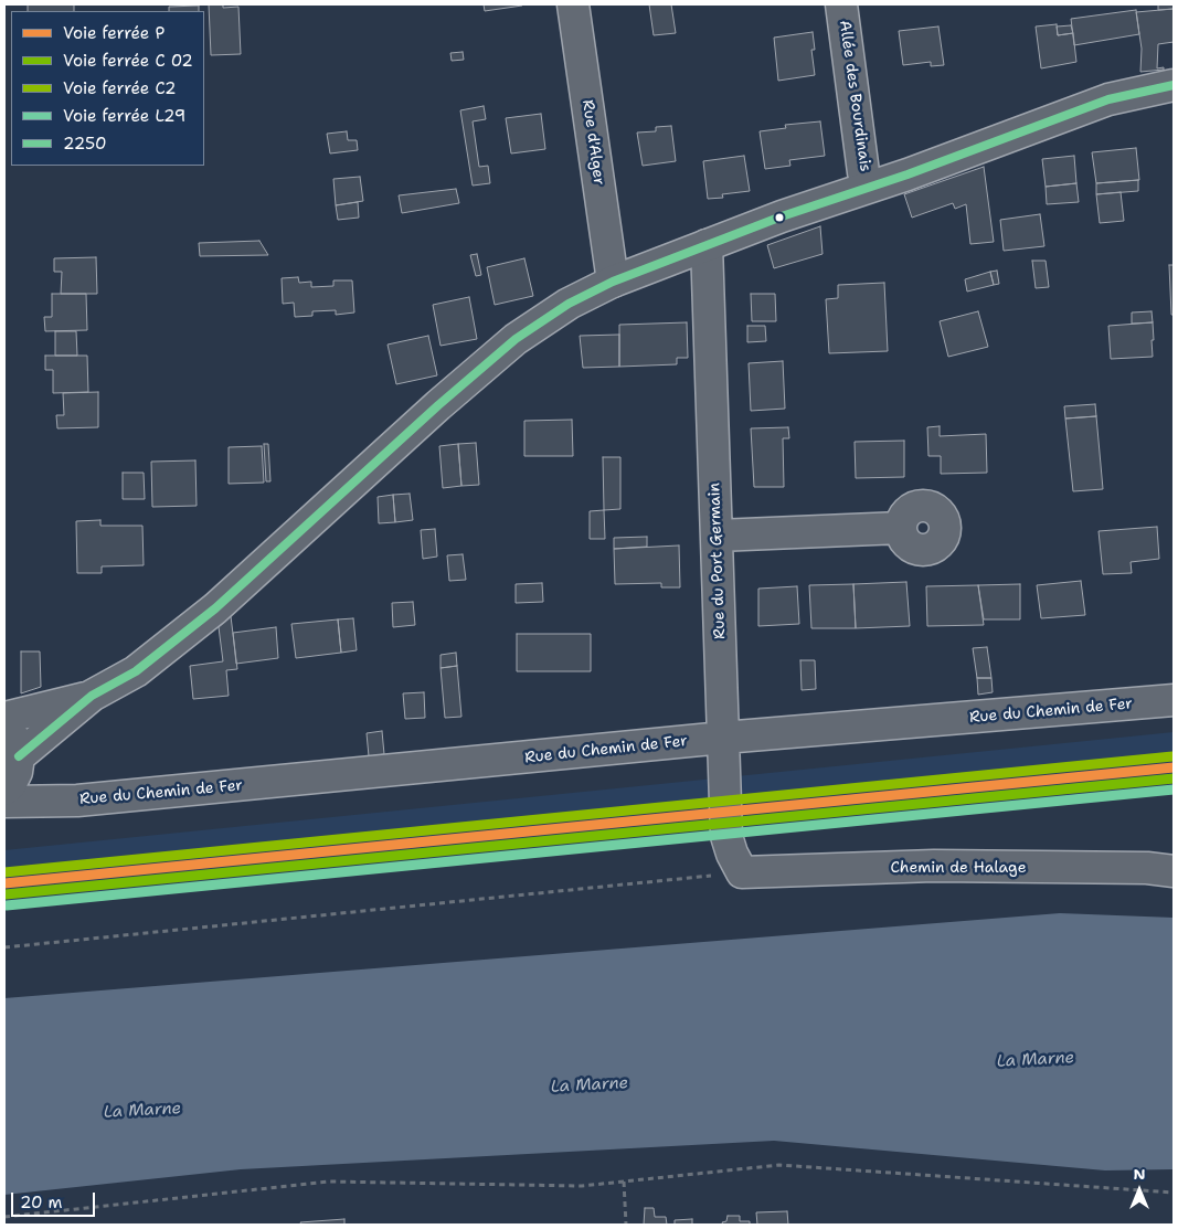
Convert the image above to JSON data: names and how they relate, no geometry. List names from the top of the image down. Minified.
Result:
{"streets":{"street":["Allée des Bourdinais","Rue d'Alger","Rue du Port Germain","Rue du Chemin de Fer","Chemin de Halage"]},"crossings":[["Rue du Port Germain","Rue du Chemin de Fer"],["Rue du Port Germain","Chemin de Halage"]],"water":["La Marne"],"lines":["transit line 2250","rail line C2","rail line P","rail line L29"],"legend":["Voie ferrée P","Voie ferrée C 02","Voie ferrée C2","Voie ferrée L29","2250"],"scale_bar":"20 m","north":"top"}
